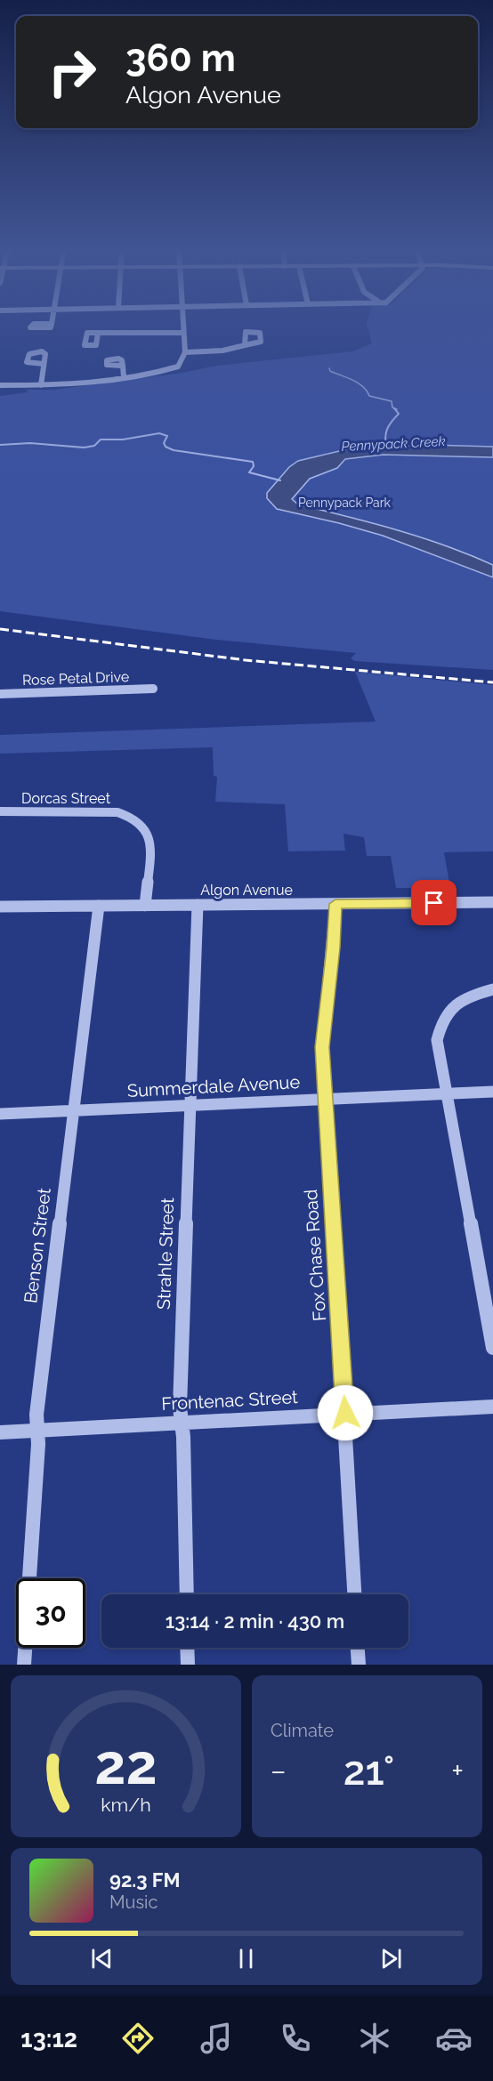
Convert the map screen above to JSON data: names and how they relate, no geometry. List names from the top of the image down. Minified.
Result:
{"streets":{"street":["Rose Petal Drive","Dorcas Street","Algon Avenue","Summerdale Avenue","Benson Street","Strahle Street","Fox Chase Road","Frontenac Street"]},"crossings":[["Dorcas Street","Algon Avenue"],["Algon Avenue","Benson Street"],["Algon Avenue","Strahle Street"],["Algon Avenue","Fox Chase Road"],["Summerdale Avenue","Benson Street"],["Summerdale Avenue","Strahle Street"],["Summerdale Avenue","Fox Chase Road"],["Benson Street","Frontenac Street"],["Strahle Street","Frontenac Street"],["Fox Chase Road","Frontenac Street"]],"water":["Pennypack Creek"],"parks":["Pennypack Park"],"page":{"turn":["360 m","Algon Avenue"],"limit":"30","trip":"13:14 · 2 min · 430 m","tile":"Climate","heat":["−","21°","+"],"song":["92.3 FM","Music"],"tabs":"13:12","gauge":["22","km/h"]}}
